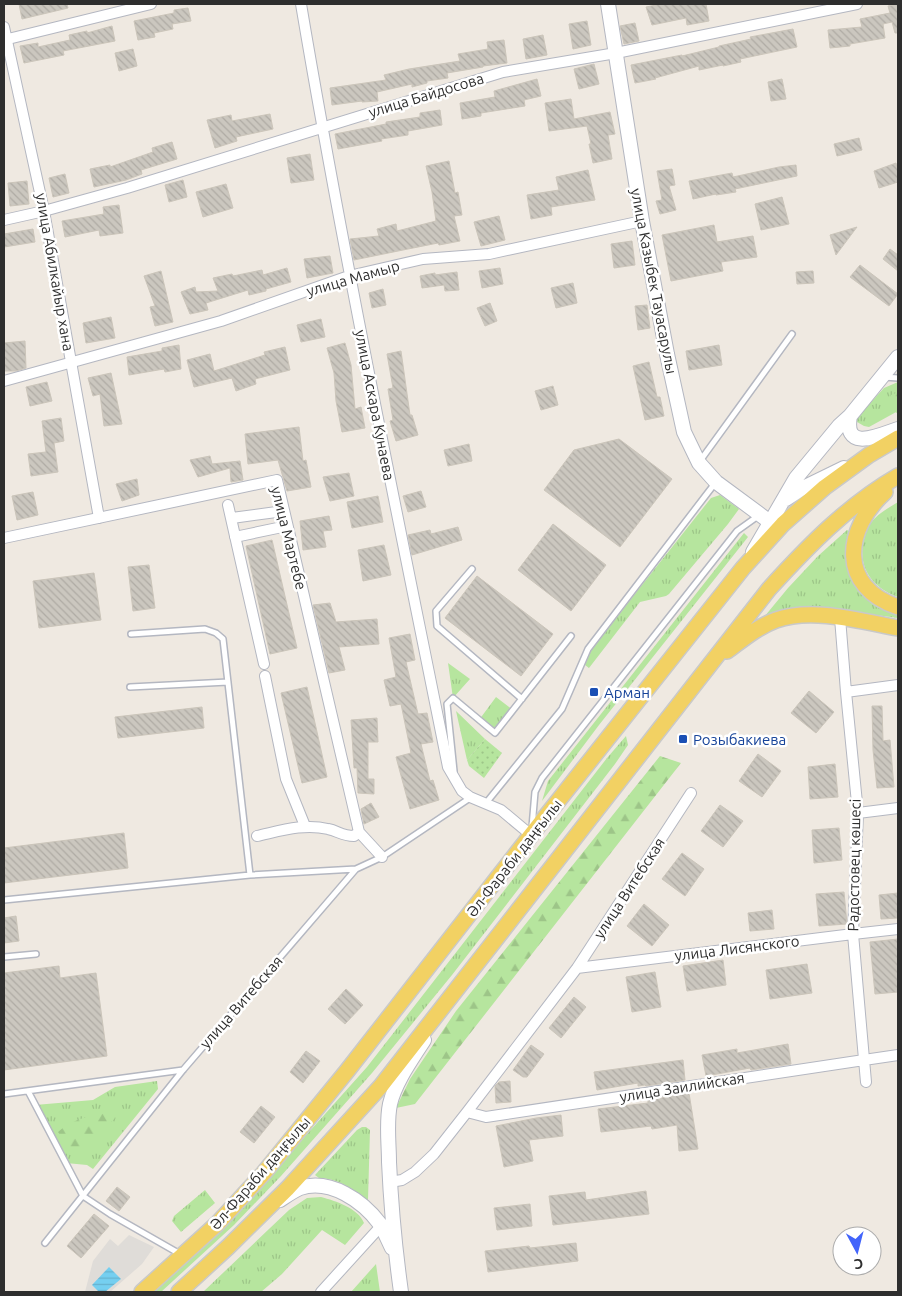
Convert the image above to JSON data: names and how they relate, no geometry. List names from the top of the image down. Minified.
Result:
{"streets":{"main road":["Әл-Фараби даңғылы"],"street":["улица Байдосова","улица Абилкайыр хана","улица Мамыр","улица Казыбек Тауасарулы","улица Аскара Кунаева","улица Мартебе","Радостовец көшесі","улица Витебская","улица Лисянского","улица Заилийская"]},"crossings":[["улица Байдосова","улица Абилкайыр хана"],["улица Байдосова","улица Казыбек Тауасарулы"],["улица Байдосова","улица Аскара Кунаева"],["улица Абилкайыр хана","улица Мамыр"],["улица Абилкайыр хана","улица Мартебе"],["улица Мамыр","улица Казыбек Тауасарулы"],["улица Мамыр","улица Аскара Кунаева"],["улица Аскара Кунаева","улица Витебская"],["улица Мартебе","улица Витебская"],["Радостовец көшесі","улица Лисянского"],["Радостовец көшесі","улица Заилийская"],["улица Витебская","улица Лисянского"],["улица Витебская","улица Заилийская"]],"places":{"transit":["Арман","Розыбакиева"]},"north":"bottom"}
